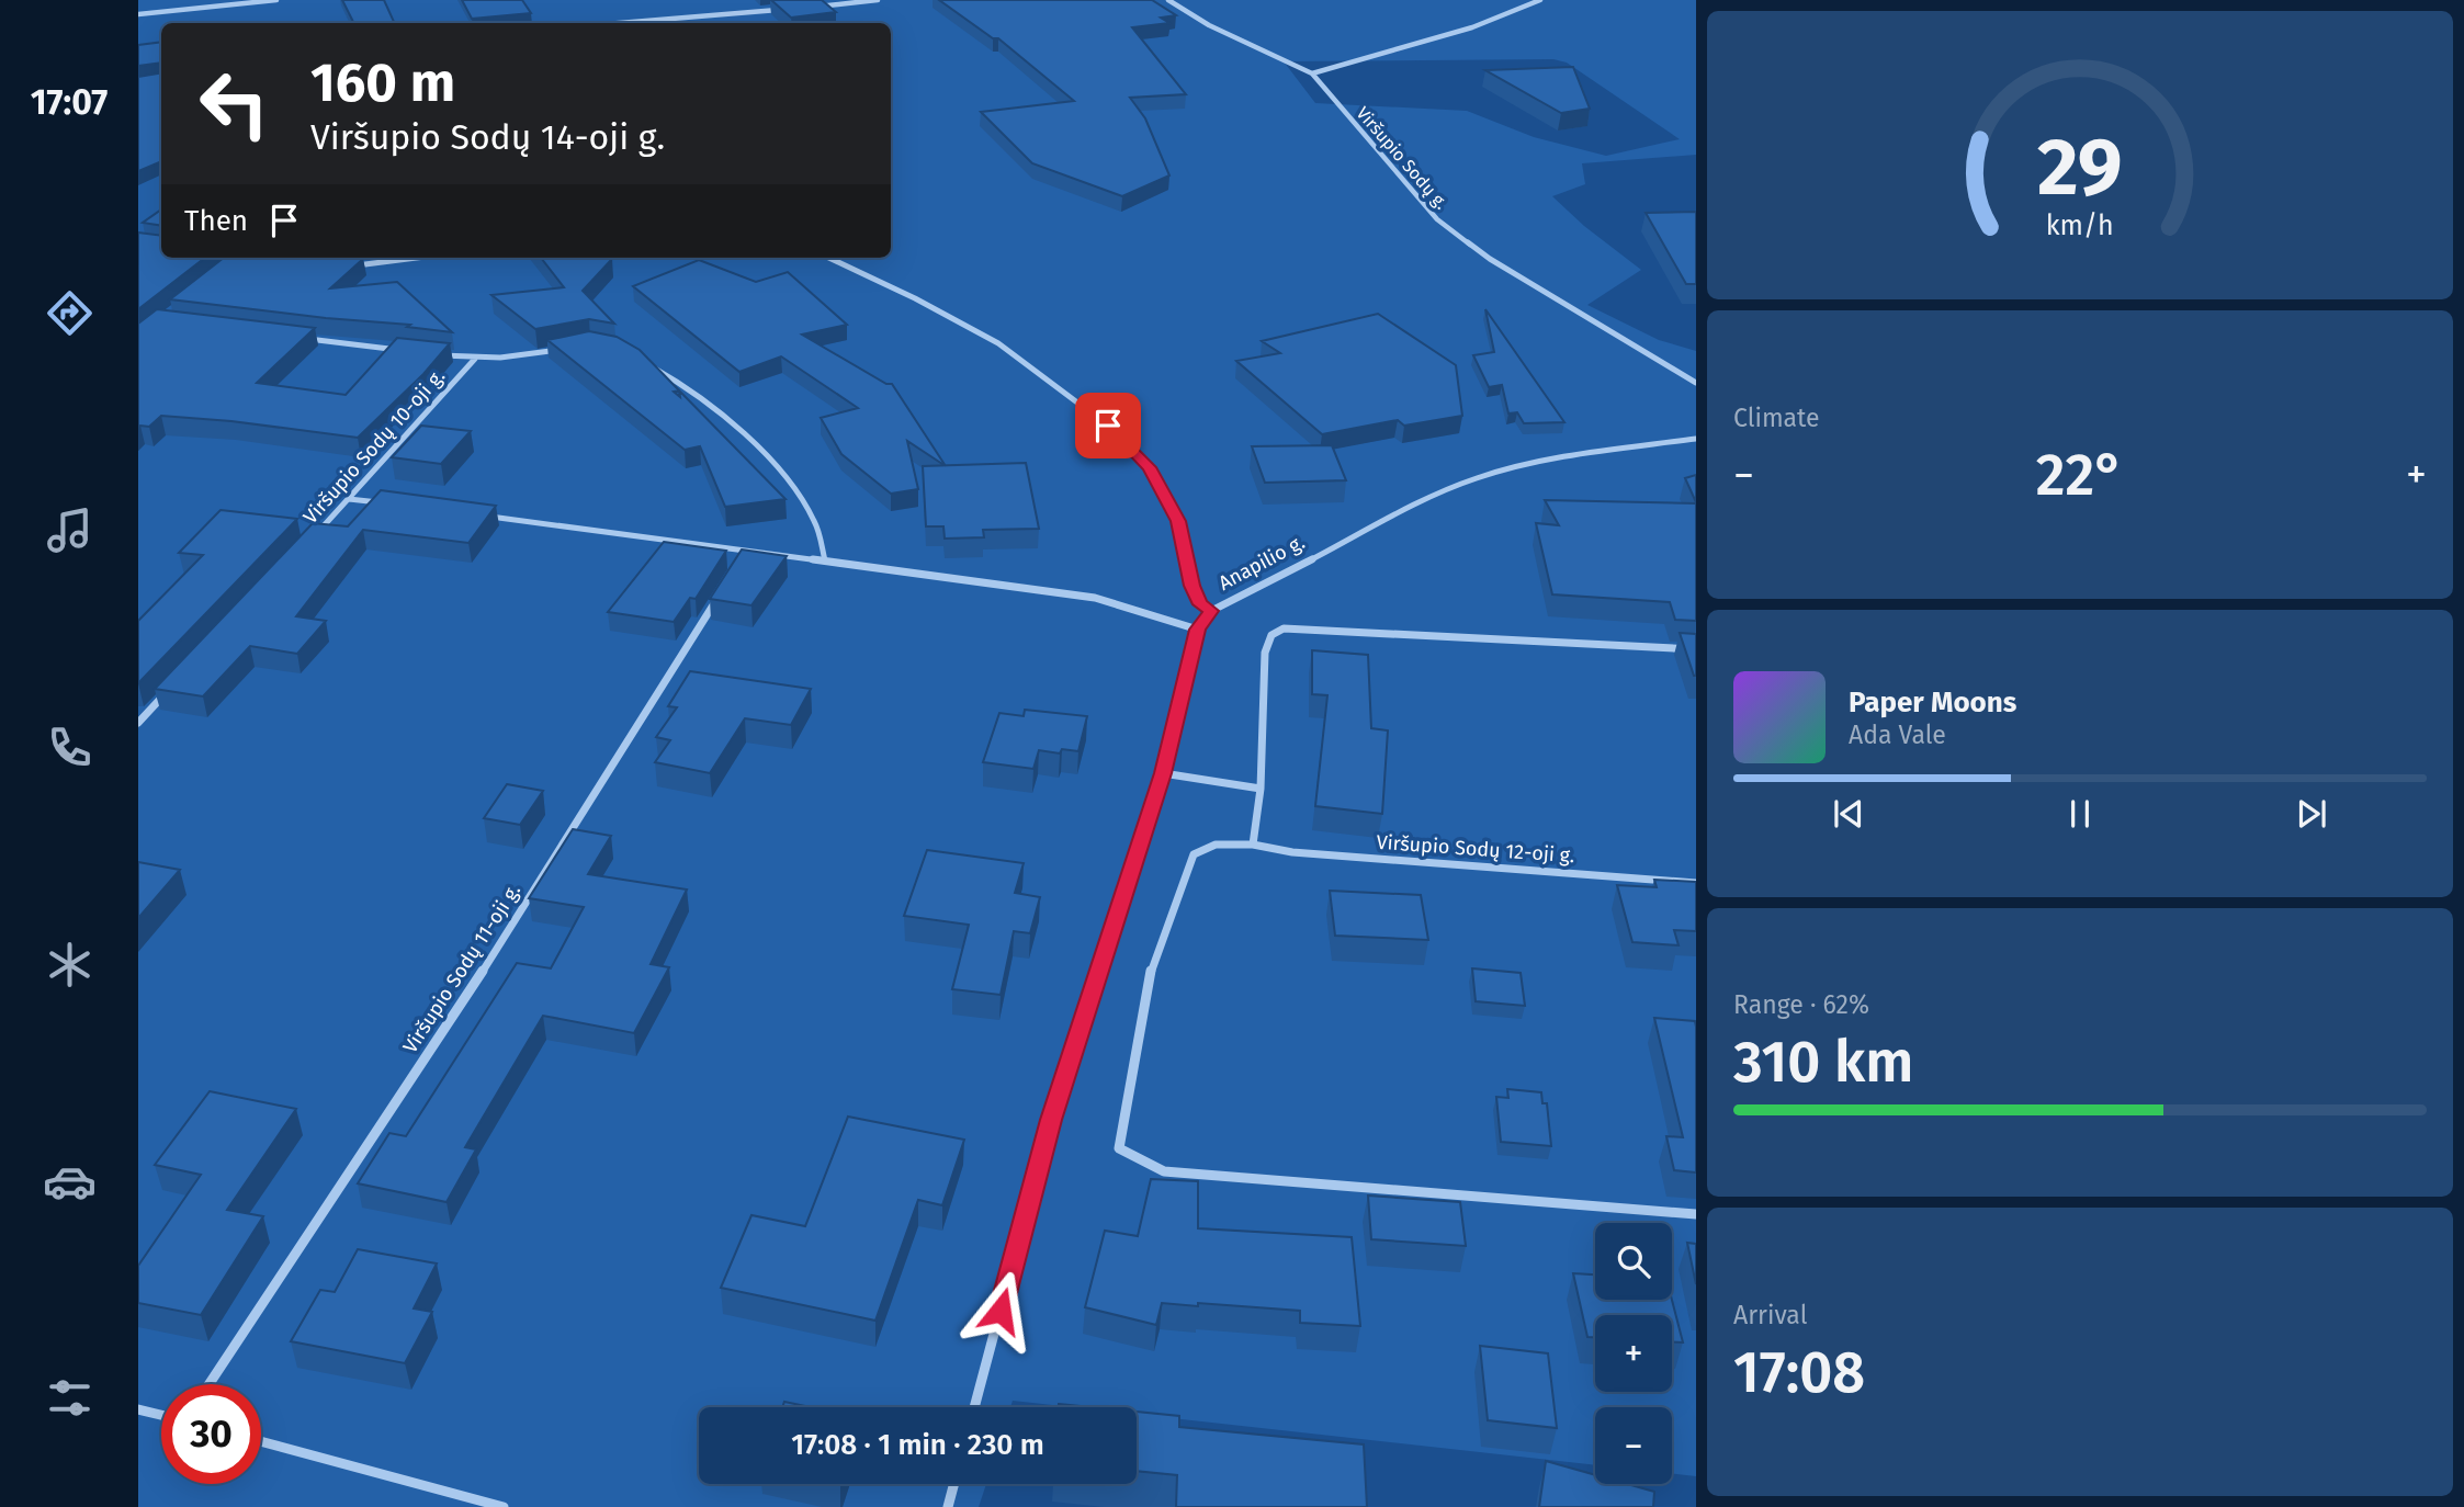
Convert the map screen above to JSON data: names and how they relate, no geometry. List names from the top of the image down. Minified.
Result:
{"streets":{"street":["Viršupio Sodų g.","Viršupio Sodų 10-oji g.","Anapilio g.","Viršupio Sodų 12-oji g.","Viršupio Sodų 11-oji g."]},"page":{"tabs":"17:07","turn":["160 m","Viršupio Sodų 14-oji g."],"then":"Then","tile":["Climate",["Range · 62%","310 km"],["Arrival","17:08"]],"heat":["−","22°","+"],"song":["Paper Moons","Ada Vale"],"map_buttons":["+","−"],"limit":"30","trip":"17:08 · 1 min · 230 m","gauge":["29","km/h"]}}
